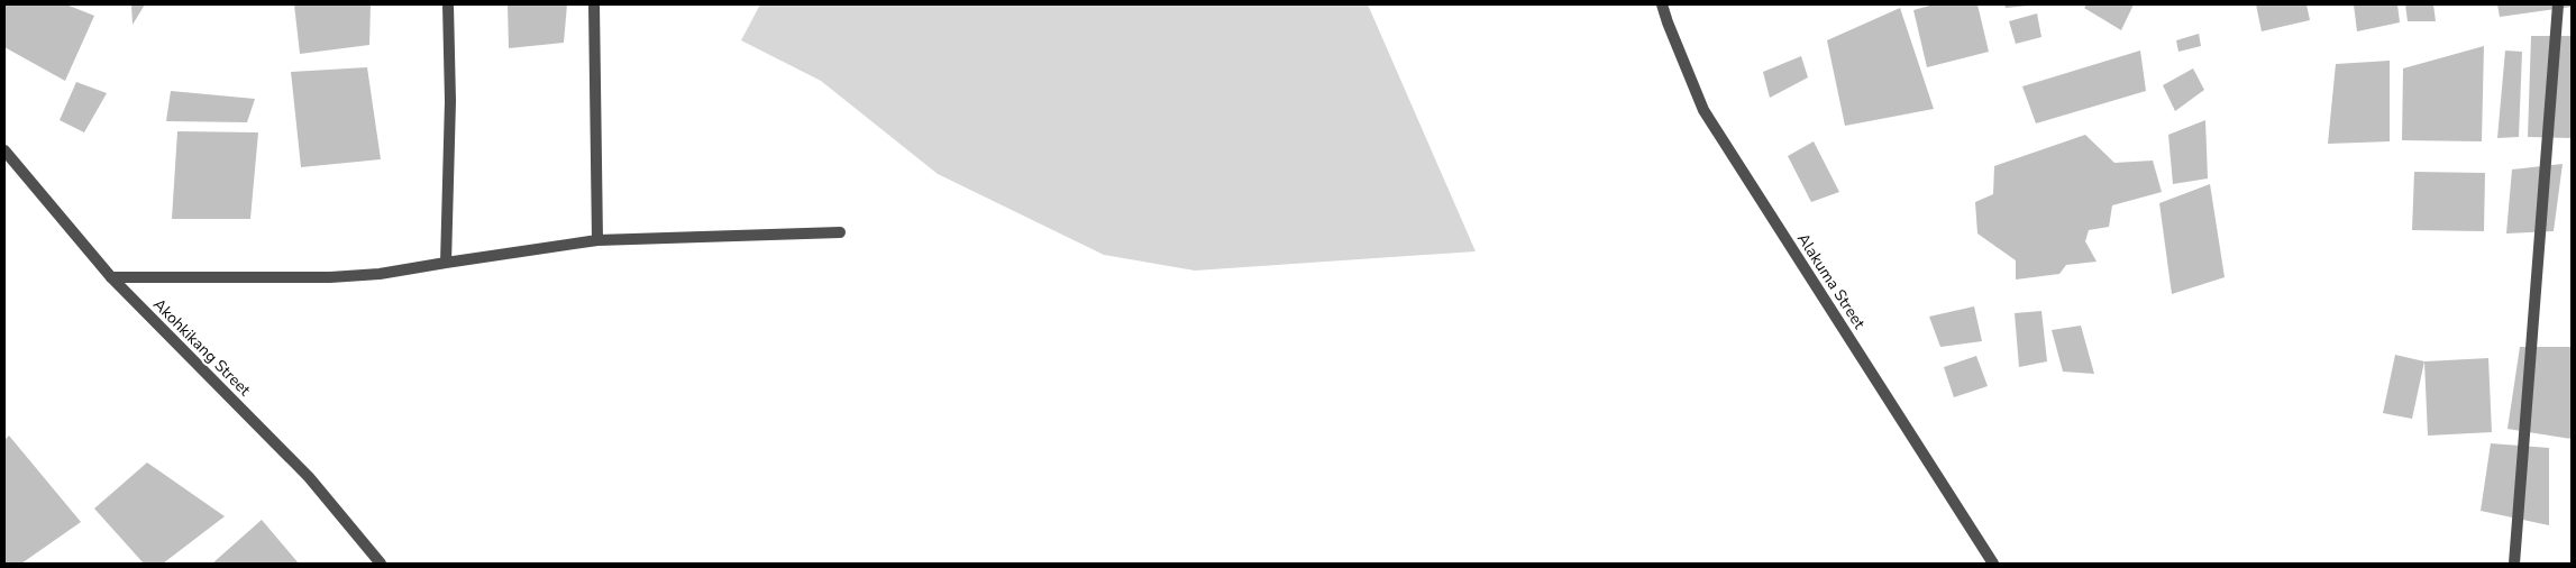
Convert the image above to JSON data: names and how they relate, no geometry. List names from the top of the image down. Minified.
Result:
{"streets":{"street":["Alakuma Street","Akohkikang Street"]}}
